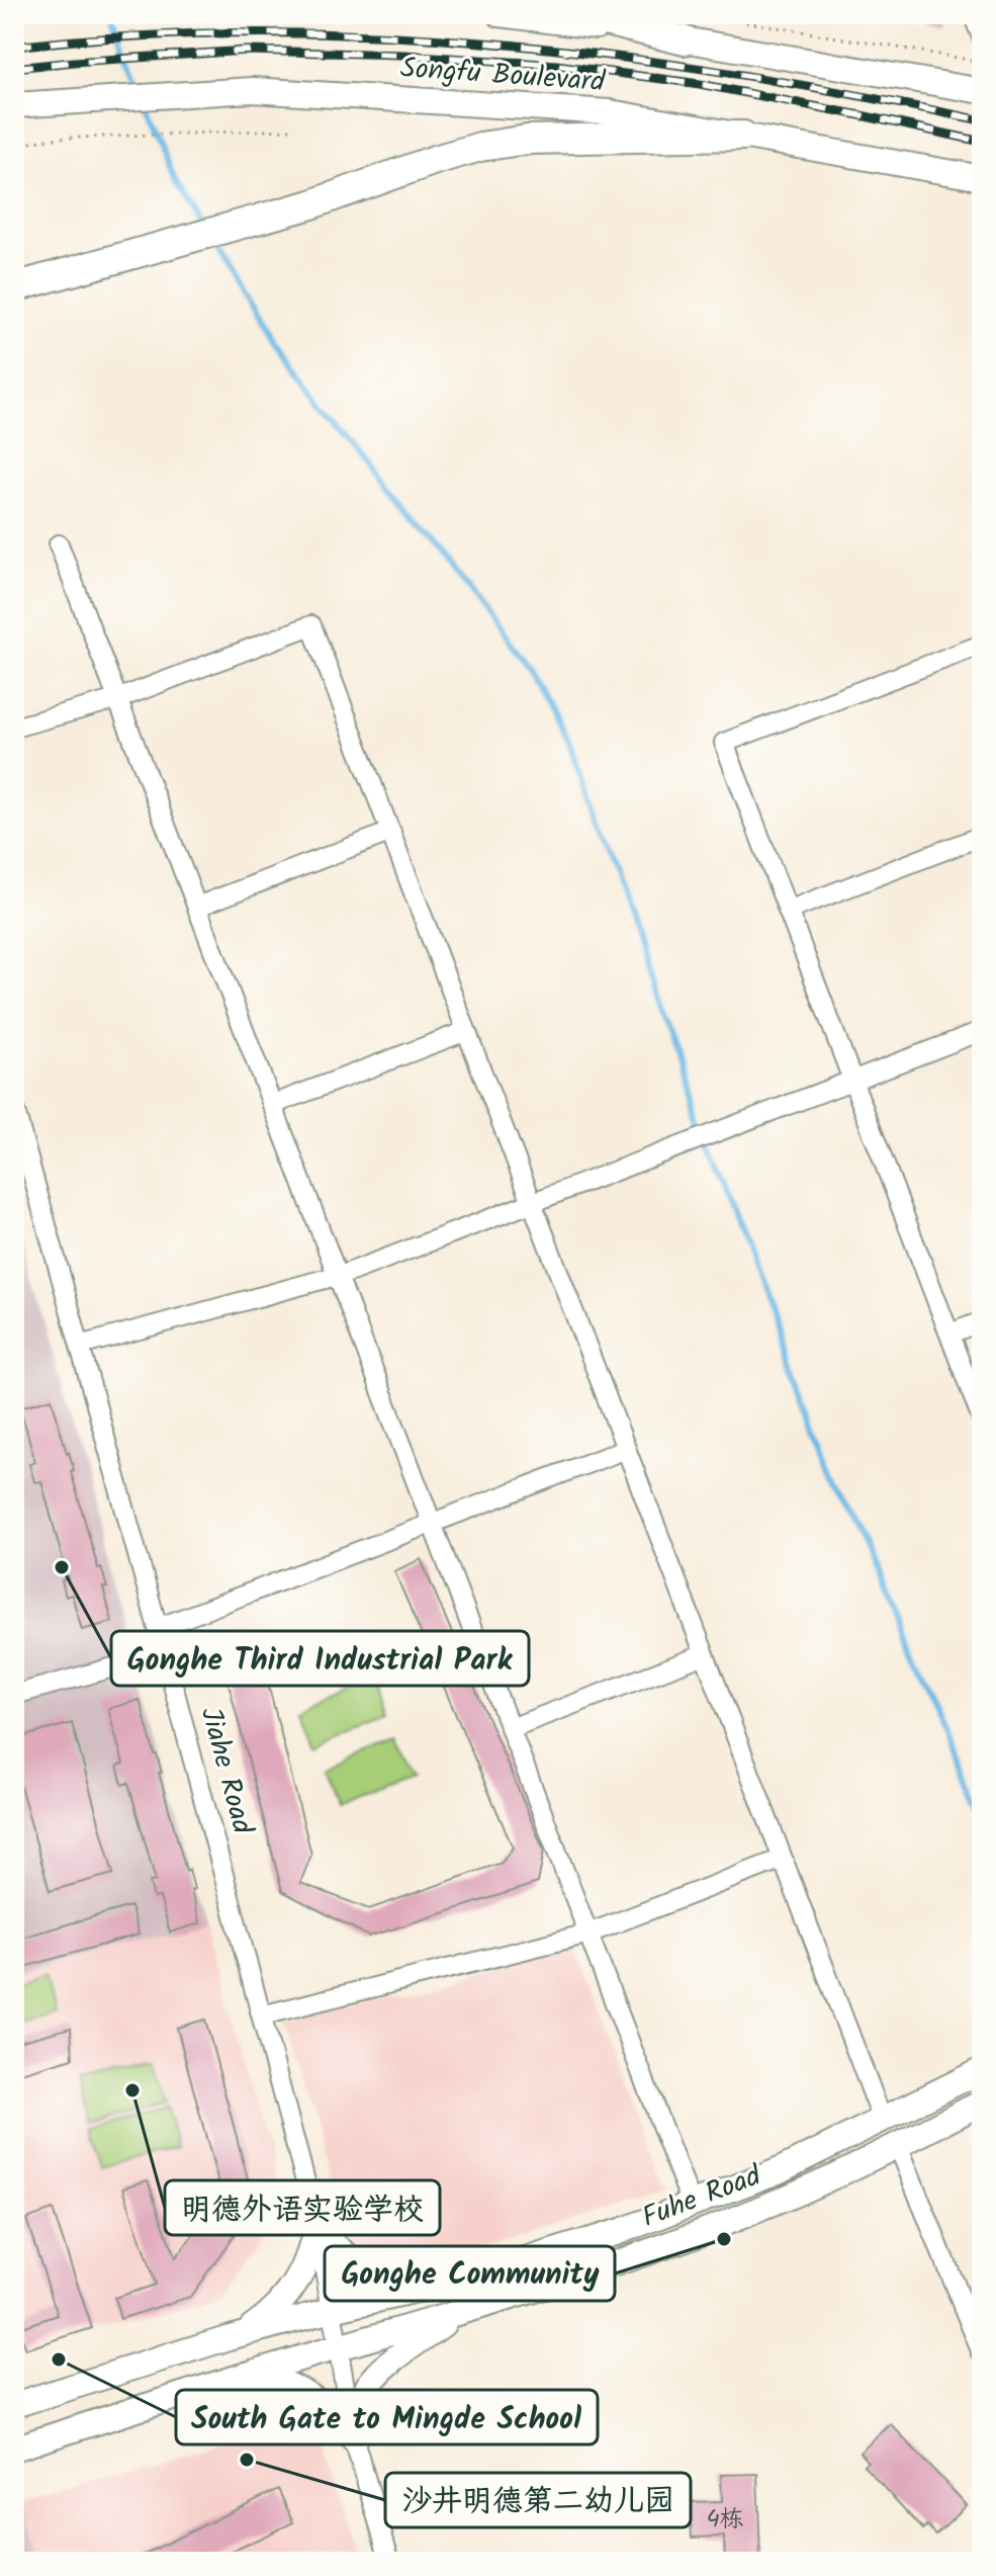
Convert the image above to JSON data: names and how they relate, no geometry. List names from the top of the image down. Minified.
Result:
{"streets":{"main road":["Songfu Boulevard","Fuhe Road"],"street":["Jiahe Road"]},"crossings":[["Jiahe Road","Fuhe Road"]],"places":["Gonghe Third Industrial Park","明德外语实验学校","Gonghe Community","South Gate to Mingde School","沙井明德第二幼儿园"],"house_numbers":["4栋"]}
